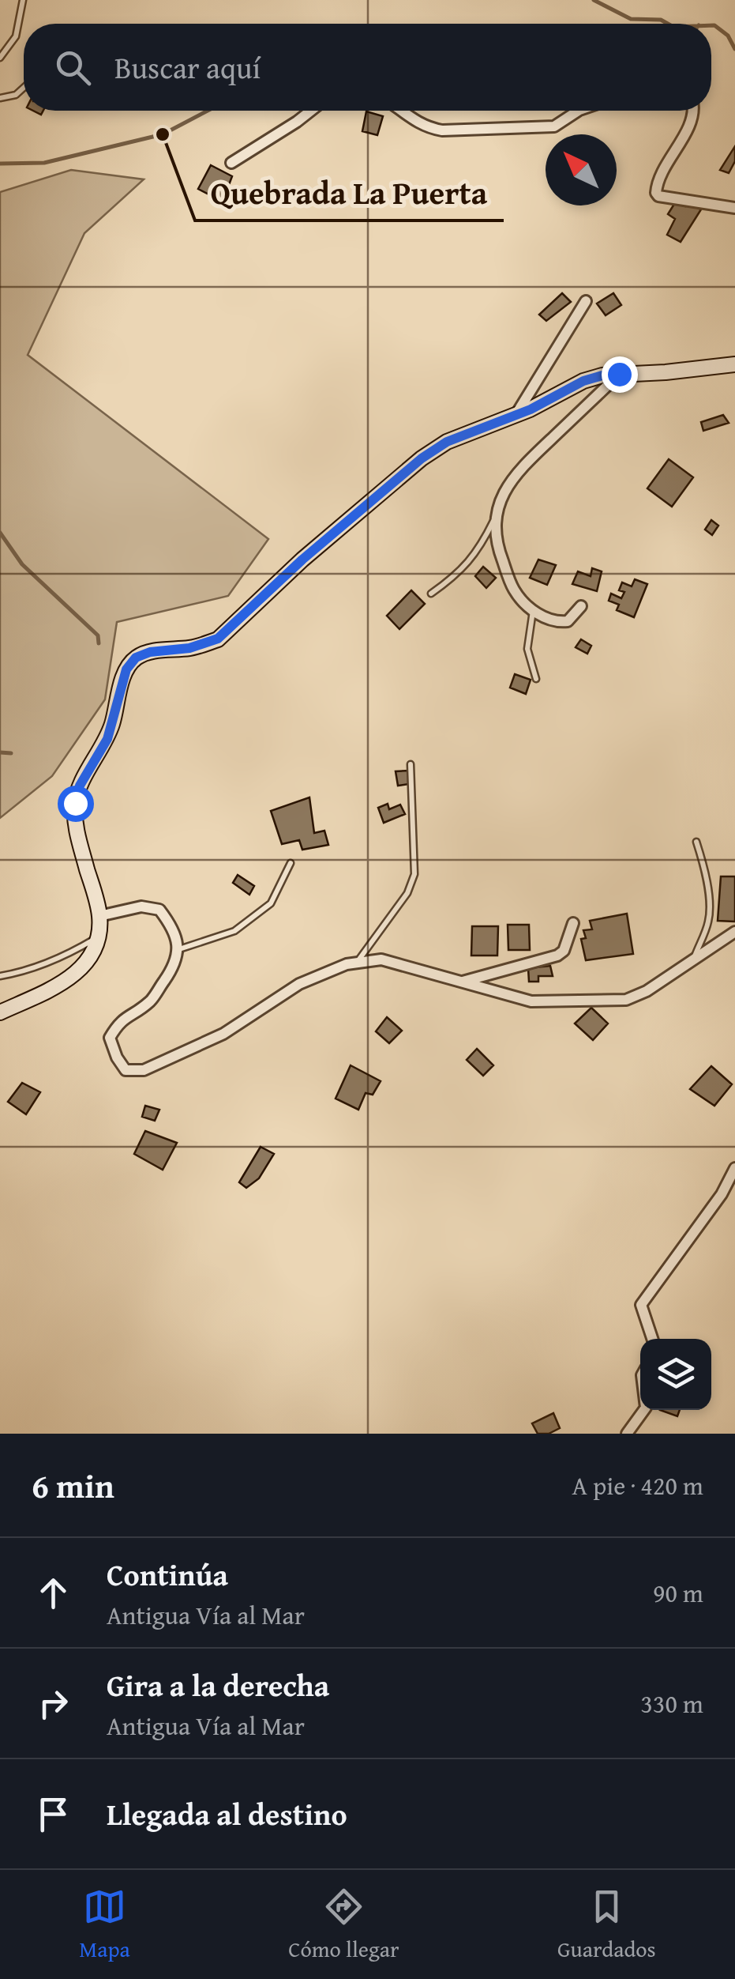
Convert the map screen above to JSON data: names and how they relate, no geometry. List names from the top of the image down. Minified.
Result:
{"places":["Quebrada La Puerta"],"north":"top left","page":{"search":"Buscar aquí","heading":["6 min","A pie · 420 m"],"list":[["Continúa","Antigua Vía al Mar","90 m"],["Gira a la derecha","Antigua Vía al Mar","330 m"],"Llegada al destino"],"nav":["Mapa","Cómo llegar","Guardados"]}}
